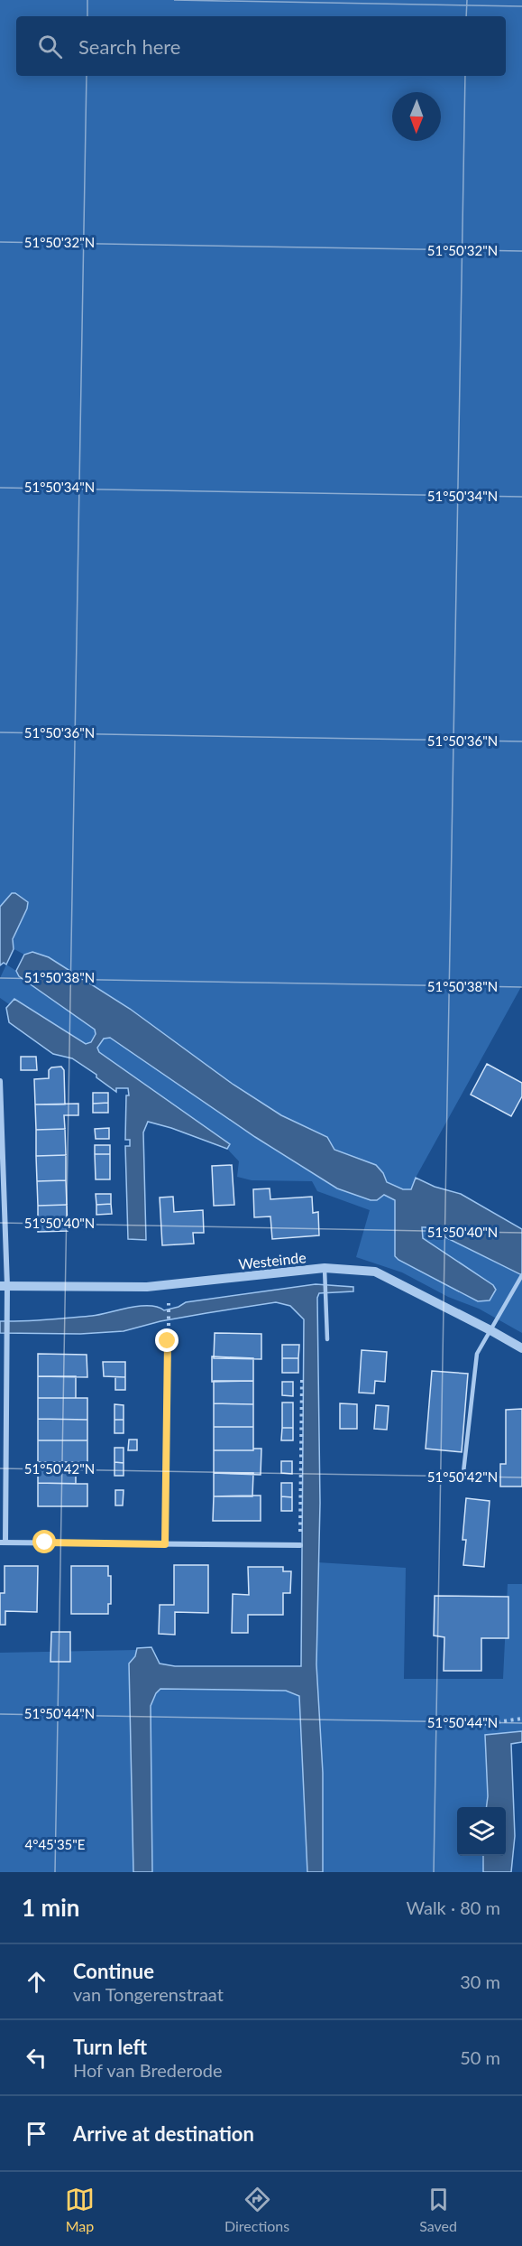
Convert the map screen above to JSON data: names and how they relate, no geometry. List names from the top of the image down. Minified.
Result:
{"streets":{"street":["Westeinde"]},"north":"bottom","page":{"search":"Search here","heading":["1 min","Walk · 80 m"],"list":[["Continue","van Tongerenstraat","30 m"],["Turn left","Hof van Brederode","50 m"],"Arrive at destination"],"nav":["Map","Directions","Saved"]},"coordinates":["51°50'32\"N","51°50'34\"N","51°50'36\"N","51°50'38\"N","51°50'40\"N","51°50'42\"N","51°50'44\"N","4°45'35\"E"]}
